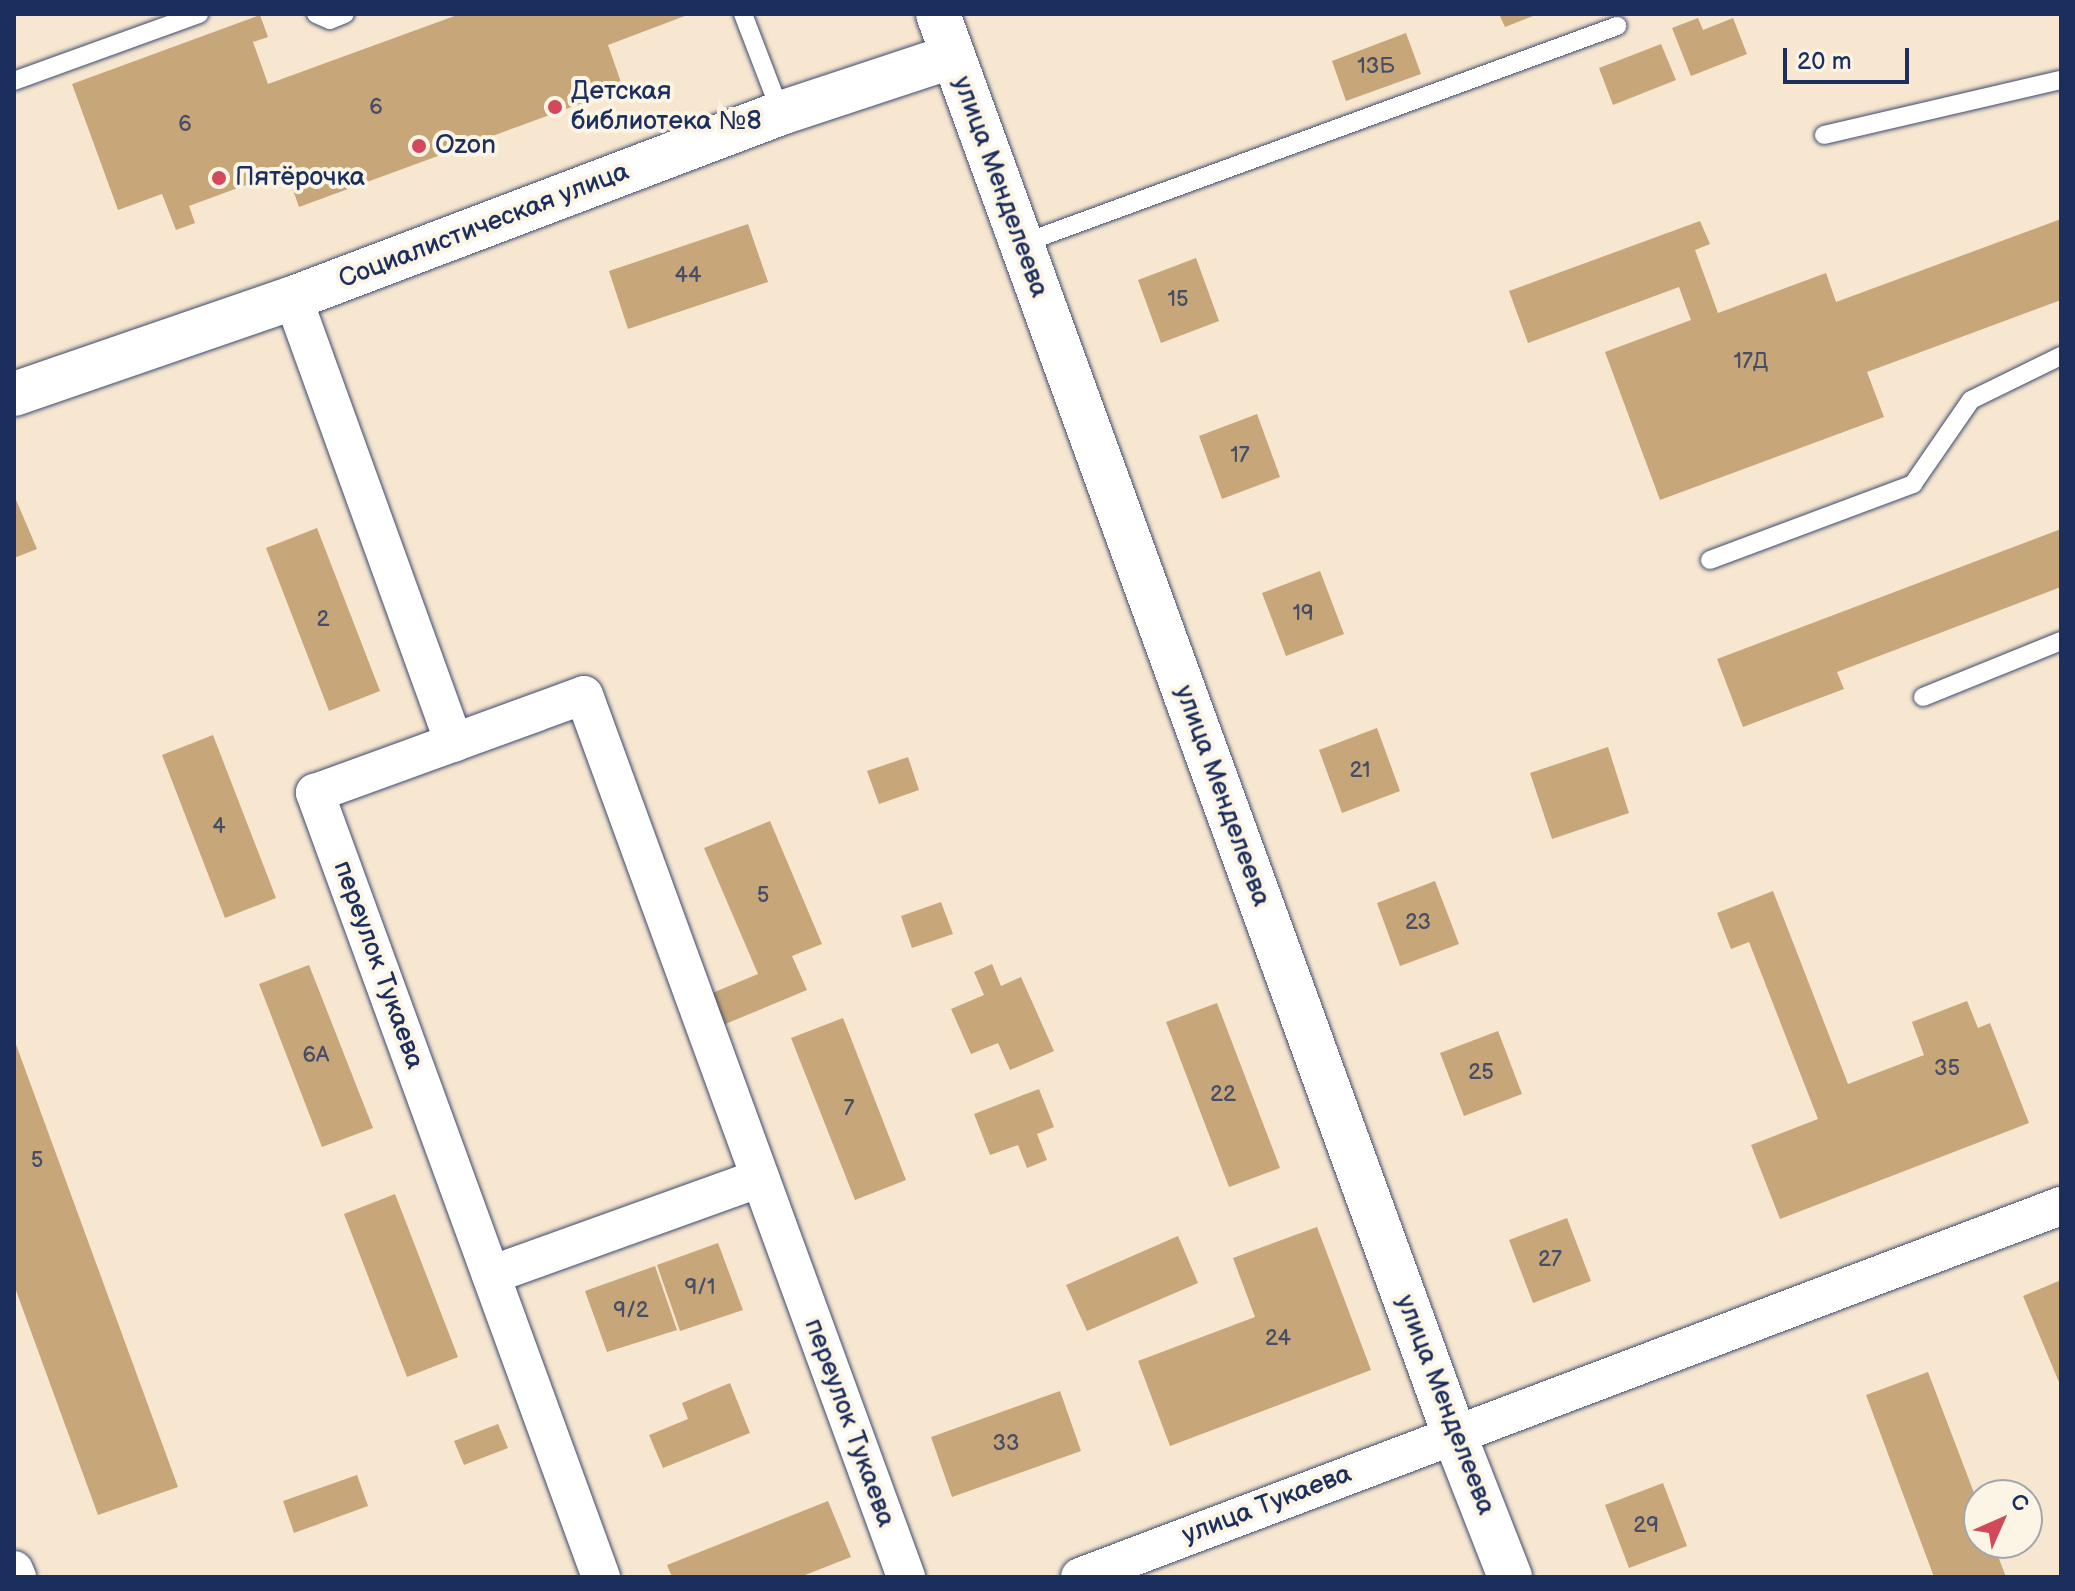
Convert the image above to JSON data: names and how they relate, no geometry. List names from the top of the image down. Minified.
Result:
{"streets":{"street":["улица Менделеева","Социалистическая улица","переулок Тукаева","улица Тукаева"]},"crossings":[["улица Менделеева","Социалистическая улица"],["улица Менделеева","улица Тукаева"]],"places":["Детская библиотека №8","Ozon","Пятёрочка"],"house_numbers":["13Б","6","6","44","15","17Д","17","19","2","21","4","5","23","6А","35","25","22","7","5","27","9/1","9/2","24","33","29"],"scale_bar":"20 m","north":"top right"}
